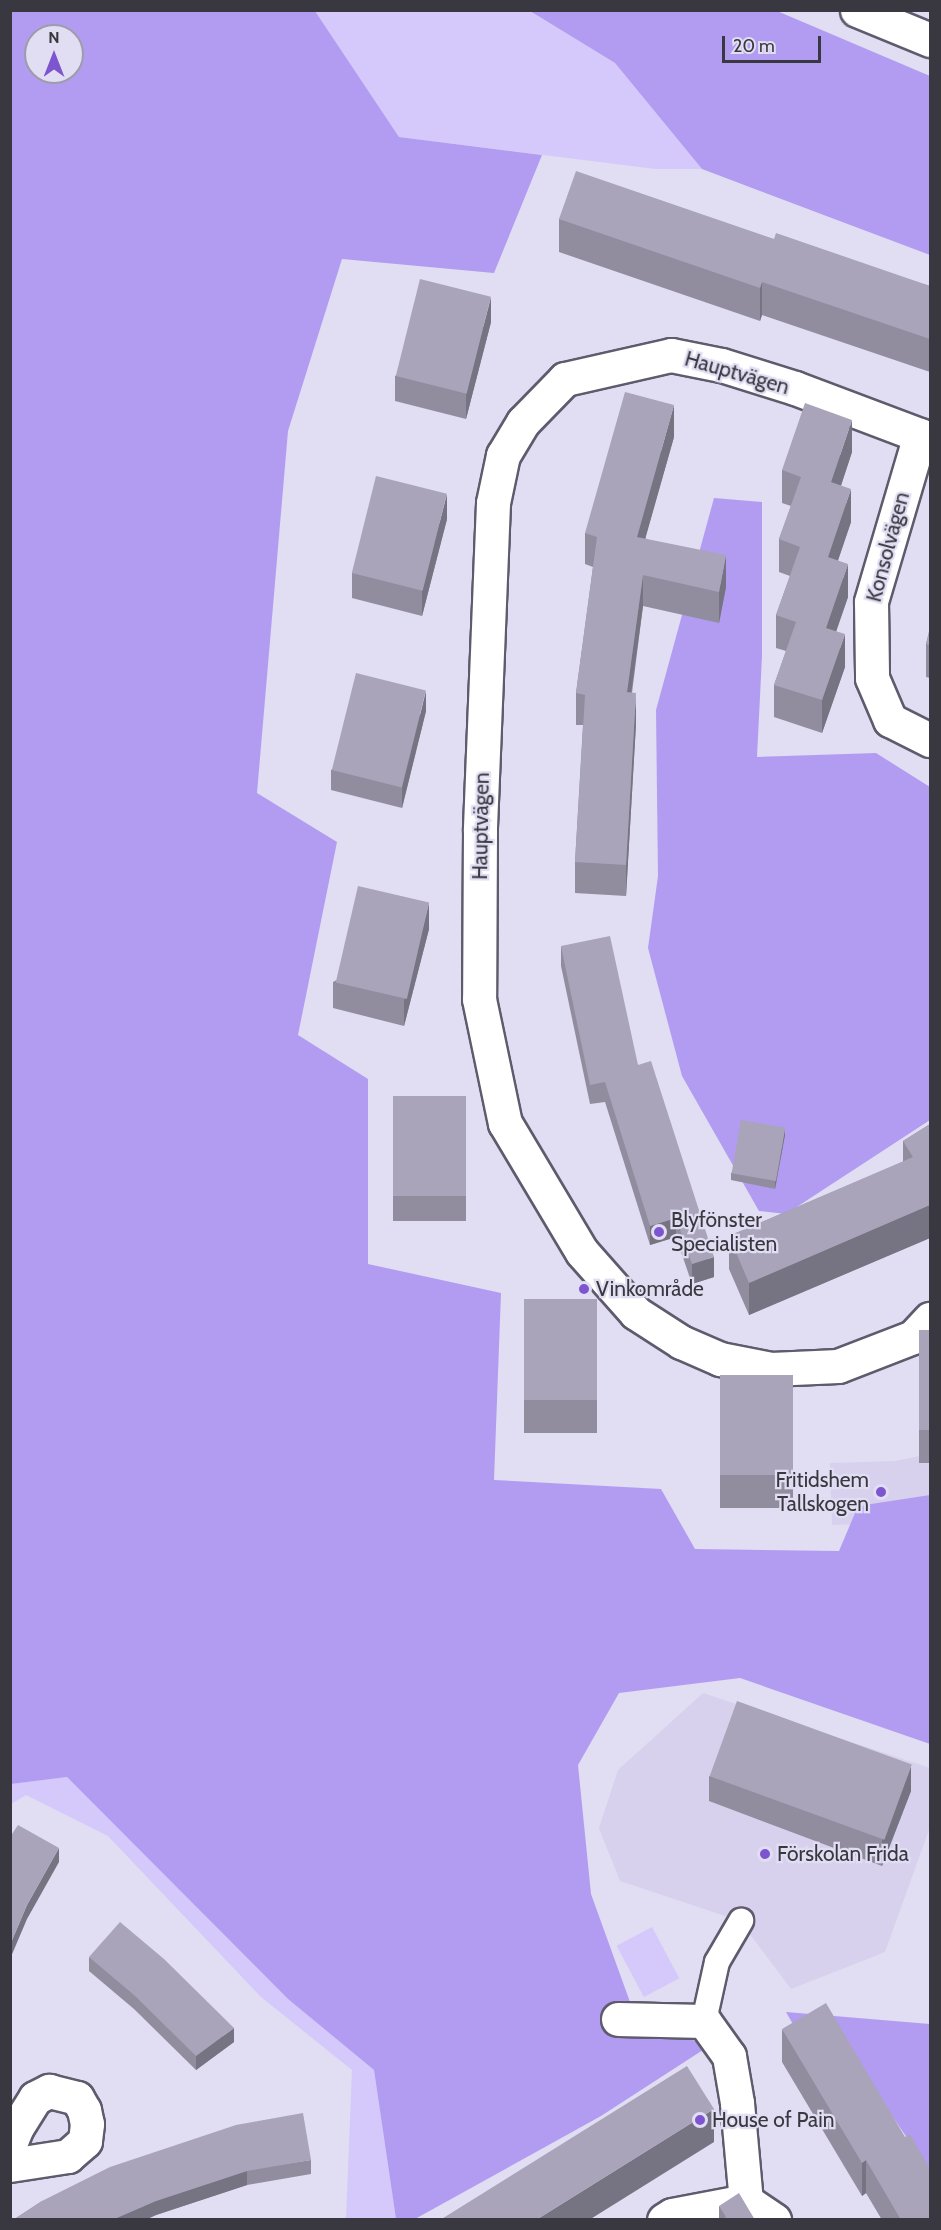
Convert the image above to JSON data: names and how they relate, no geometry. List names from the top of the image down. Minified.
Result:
{"streets":{"street":["Hauptvägen","Konsolvägen"]},"crossings":[["Hauptvägen","Konsolvägen"]],"places":["Blyfönster Specialisten","Vinkområde","Fritidshem Tallskogen","Förskolan Frida","House of Pain"],"scale_bar":"20 m","north":"top"}
